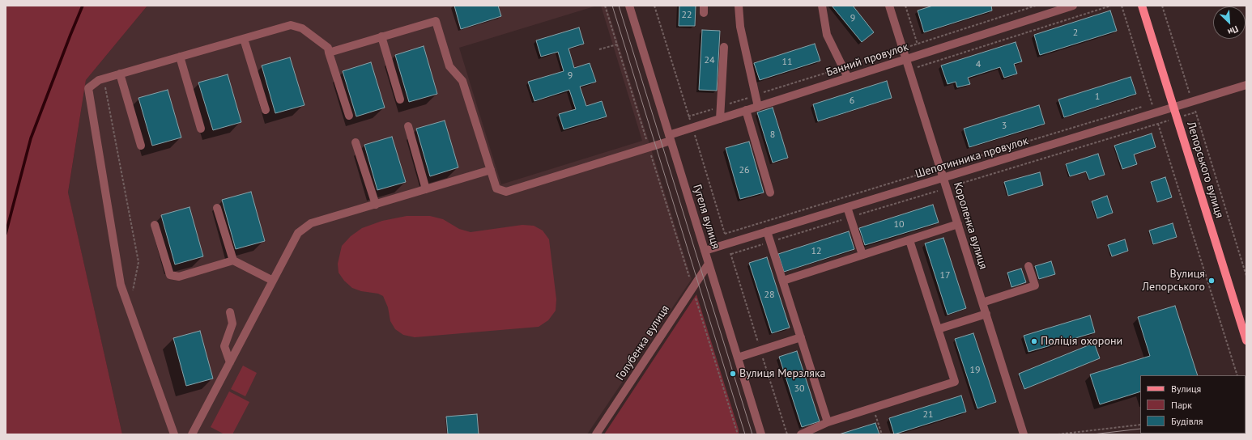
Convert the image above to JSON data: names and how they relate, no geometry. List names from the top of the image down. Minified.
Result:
{"streets":{"main road":["Лепорського вулиця"],"street":["Банний провулок","Шепотинника провулок","Гугеля вулиця","Короленка вулиця","Голубенка вулиця"]},"crossings":[["Банний провулок","Гугеля вулиця"],["Банний провулок","Короленка вулиця"],["Шепотинника провулок","Лепорського вулиця"],["Шепотинника провулок","Гугеля вулиця"],["Шепотинника провулок","Короленка вулиця"],["Гугеля вулиця","Голубенка вулиця"]],"places":["Вулиця Лепорського","Поліція охорони","Вулиця Мерзляка"],"house_numbers":["22","9","2","24","11","4","9","1","6","3","8","26","10","12","17","28","19","30","21"],"legend":["Вулиця","Парк","Будівля"],"north":"bottom right"}
